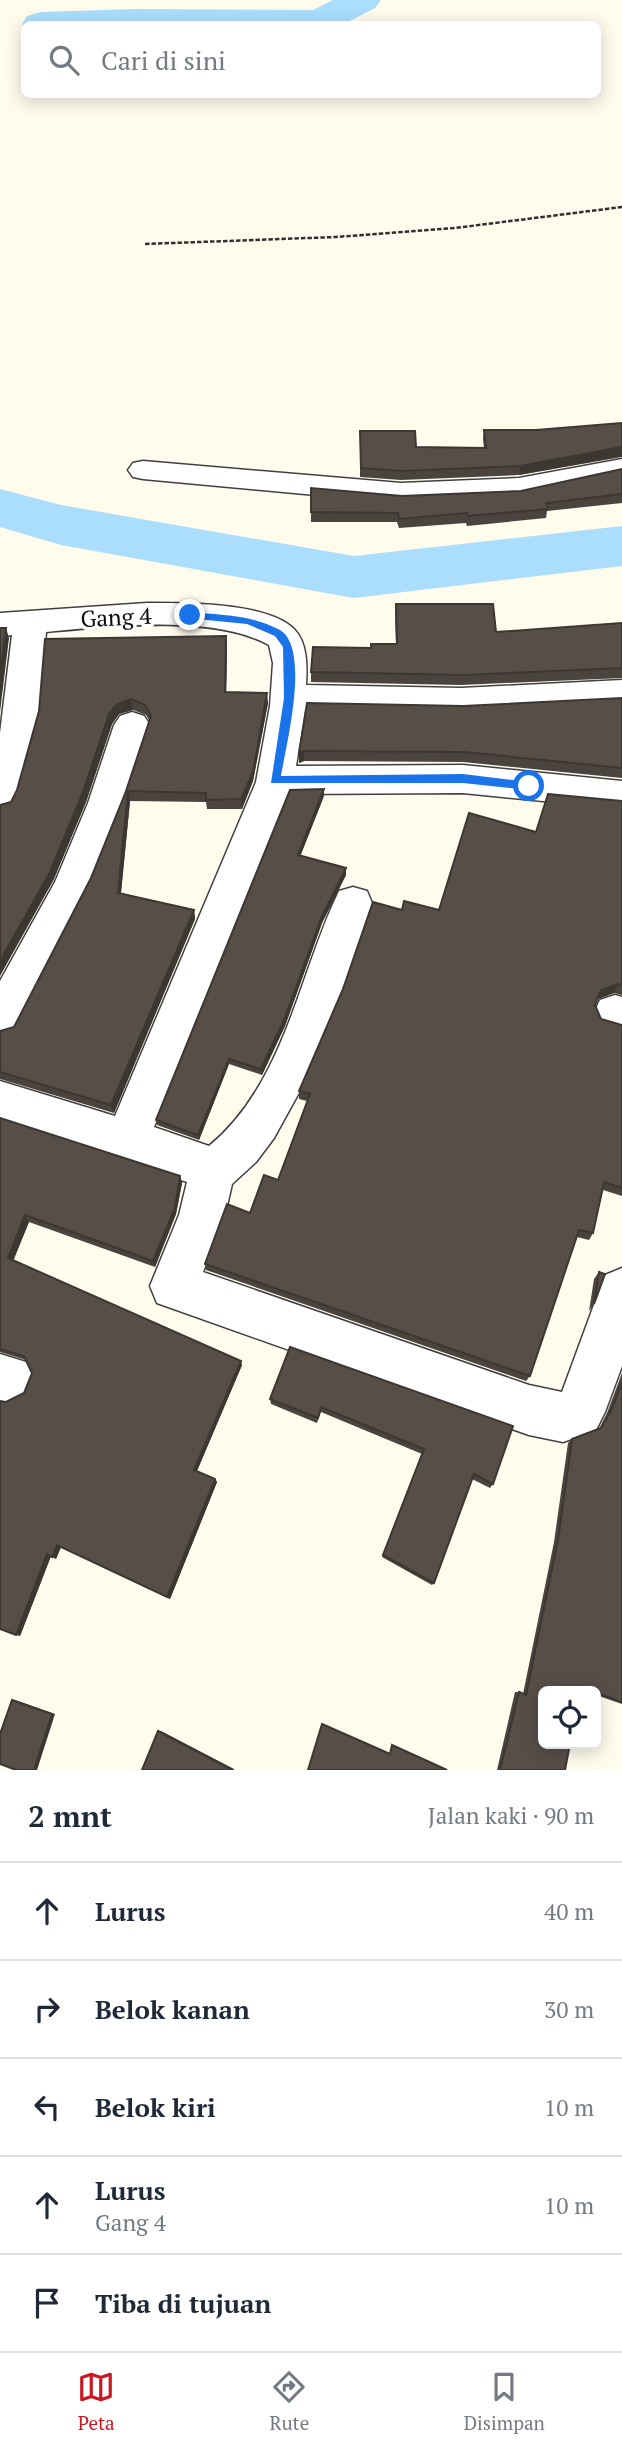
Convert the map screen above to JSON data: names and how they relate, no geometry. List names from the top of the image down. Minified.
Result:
{"streets":{"street":["Gang 4"]},"page":{"search":"Cari di sini","heading":["2 mnt","Jalan kaki · 90 m"],"list":[["Lurus","40 m"],["Belok kanan","30 m"],["Belok kiri","10 m"],["Lurus","Gang 4","10 m"],"Tiba di tujuan"],"nav":["Peta","Rute","Disimpan"]}}
